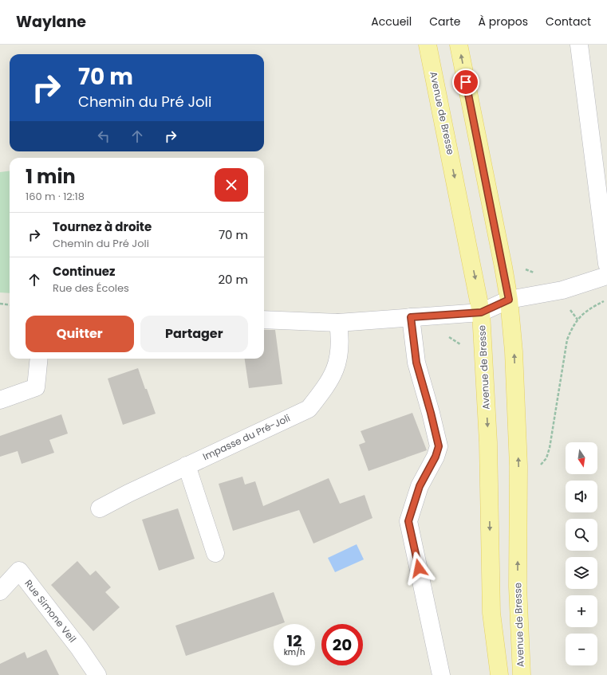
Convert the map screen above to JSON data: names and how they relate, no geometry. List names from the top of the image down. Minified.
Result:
{"streets":{"main road":["Avenue de Bresse"],"street":["Impasse du Pré-Joli","Rue Simone Veil"]},"north":"bottom","page":{"header":"Waylane","nav":["Accueil","Carte","À propos","Contact"],"turn":["70 m","Chemin du Pré Joli"],"heading":["1 min","160 m · 12:18"],"list":[{"name":"Tournez à droite","note":"Chemin du Pré Joli","value":"70 m"},{"name":"Continuez","note":"Rue des Écoles","value":"20 m"}],"buttons":["Quitter","Partager"],"map_buttons":["+","−"],"speed":"12 km/h","limit":"20"}}
